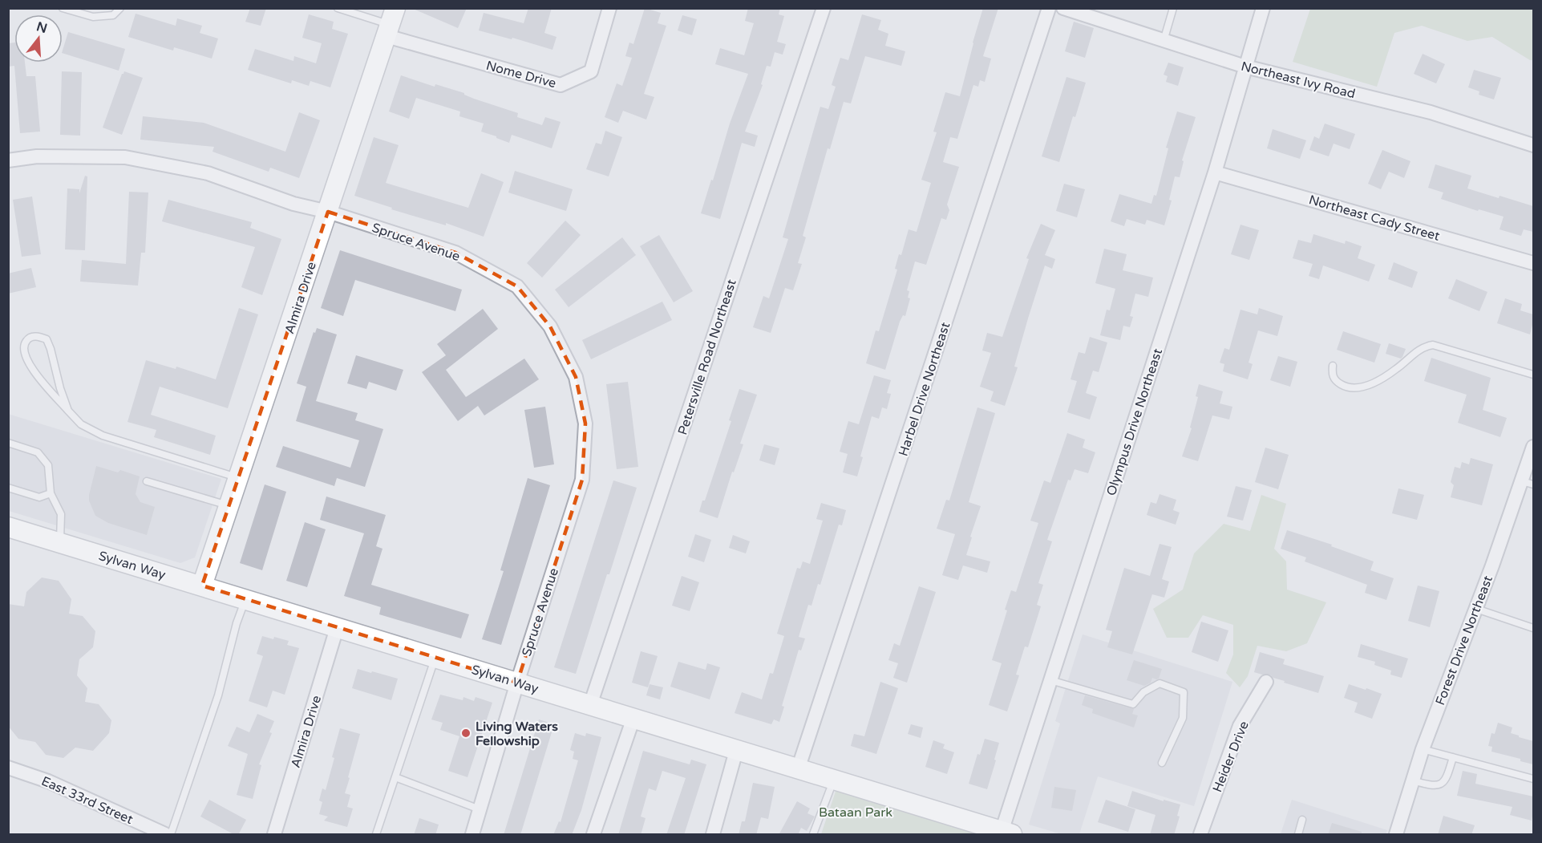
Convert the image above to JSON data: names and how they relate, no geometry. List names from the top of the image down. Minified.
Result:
{"streets":{"main road":["Almira Drive","Sylvan Way"],"street":["Nome Drive","Northeast Ivy Road","Northeast Cady Street","Spruce Avenue","Petersville Road Northeast","Harbel Drive Northeast","Olympus Drive Northeast","Forest Drive Northeast","Heider Drive","East 33rd Street"]},"crossings":[["Nome Drive","Almira Drive"],["Northeast Ivy Road","Olympus Drive Northeast"],["Northeast Cady Street","Olympus Drive Northeast"],["Spruce Avenue","Almira Drive"],["Spruce Avenue","Sylvan Way"],["Almira Drive","Sylvan Way"],["Petersville Road Northeast","Sylvan Way"],["Harbel Drive Northeast","Sylvan Way"],["Olympus Drive Northeast","Sylvan Way"]],"parks":["Bataan Park"],"places":["Living Waters Fellowship"],"north":"top"}
